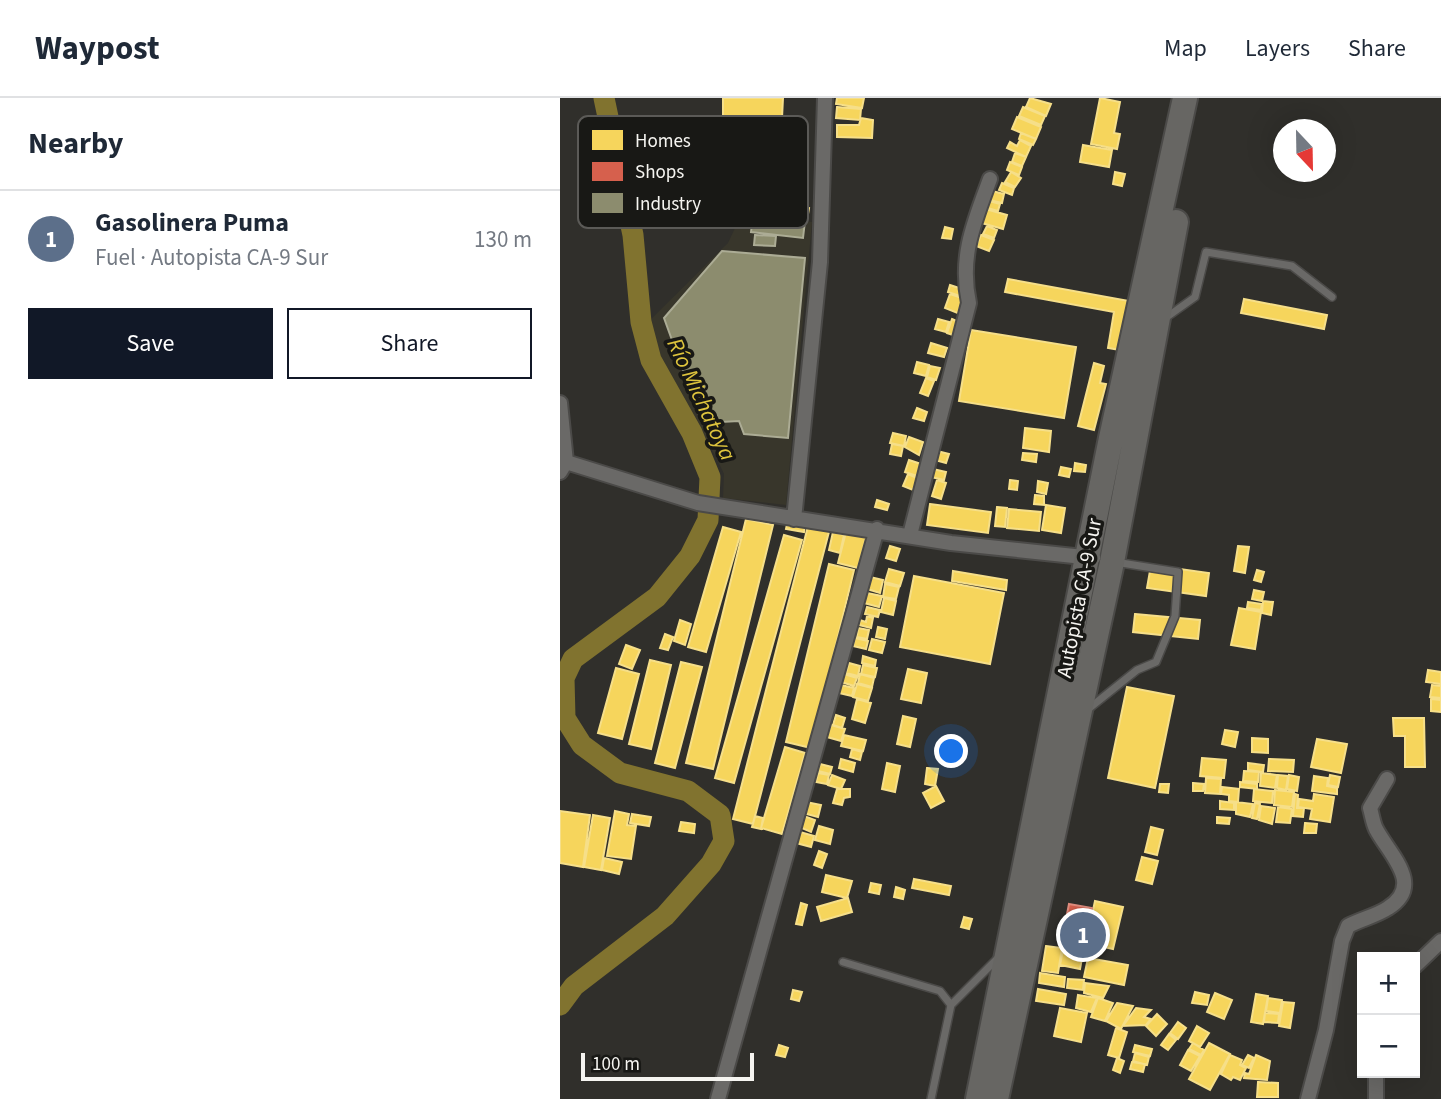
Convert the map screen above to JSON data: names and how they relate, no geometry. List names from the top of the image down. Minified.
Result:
{"streets":{"highway":["Autopista CA-9 Sur"]},"water":["Río Michatoya"],"legend":["Homes","Shops","Industry"],"scale_bar":"100 m","north":"bottom","page":{"header":"Waypost","nav":["Map","Layers","Share"],"heading":"Nearby","list":[{"mark":"1","name":"Gasolinera Puma","note":"Fuel · Autopista CA-9 Sur","value":"130 m"}],"buttons":["Save","Share"],"pins":"1","map_buttons":["+","−"],"scale":"100 m"}}
